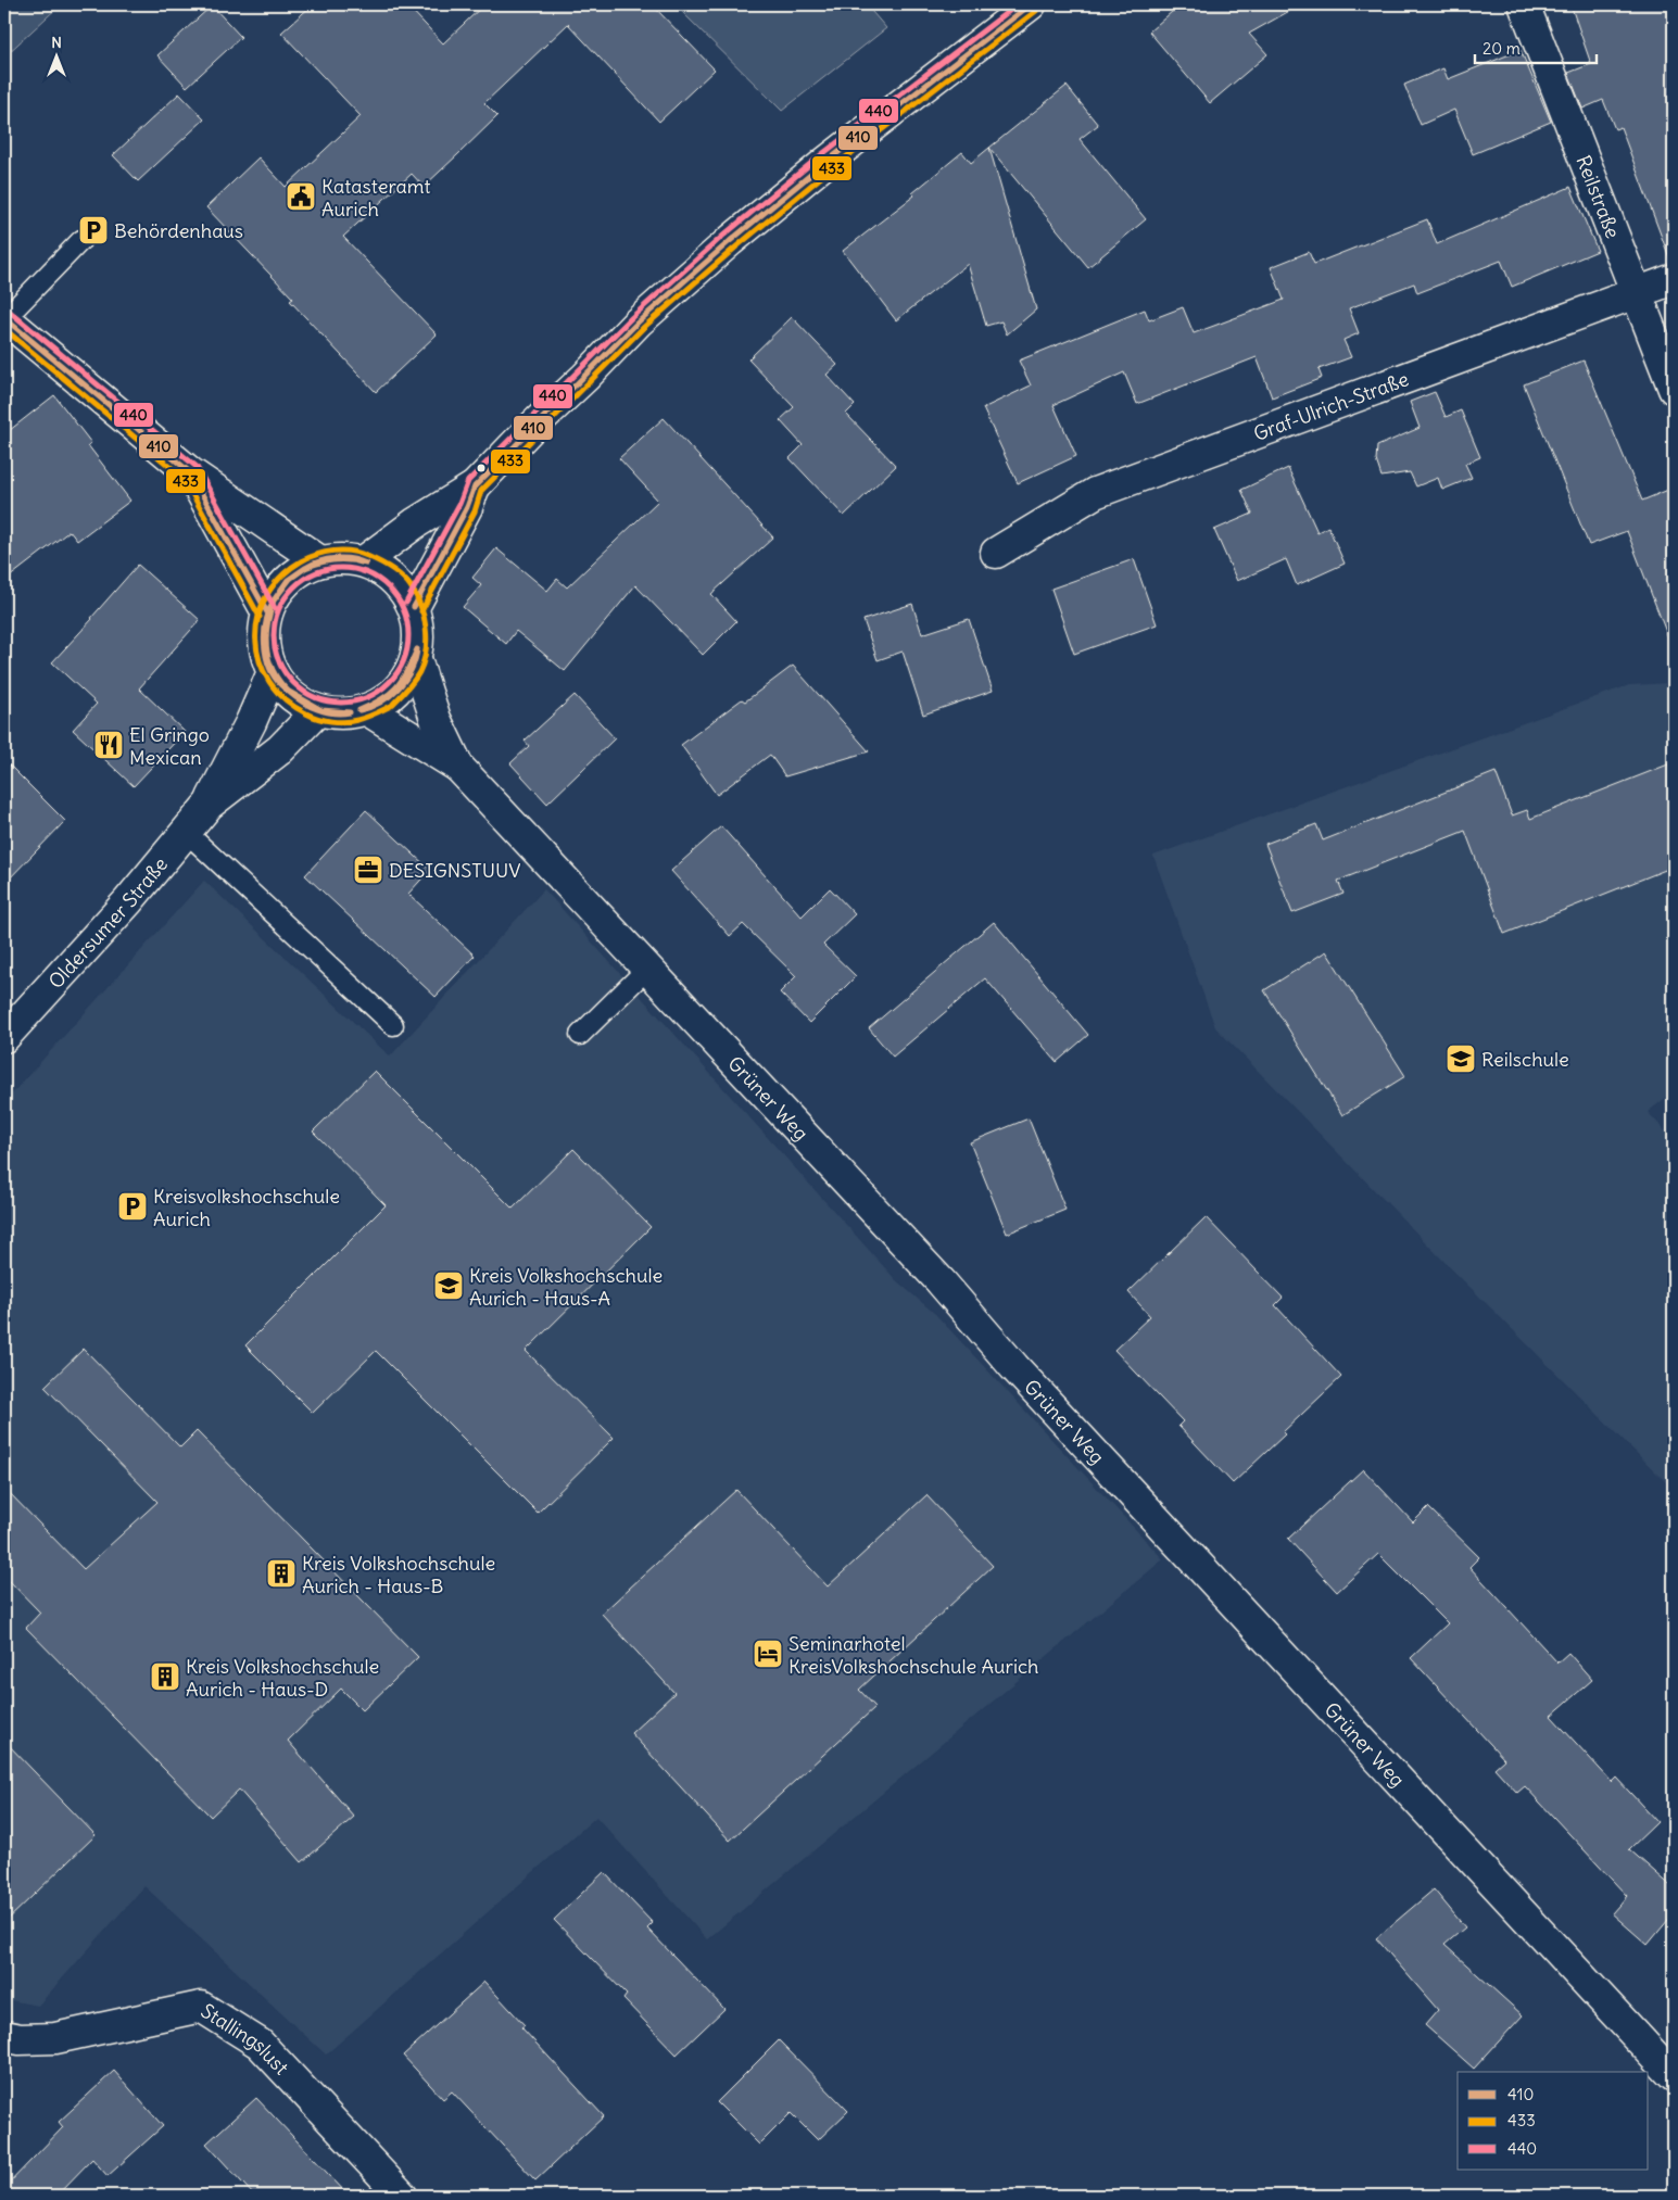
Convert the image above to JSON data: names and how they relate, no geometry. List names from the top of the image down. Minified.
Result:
{"streets":{"street":["Reilstraße","Graf-Ulrich-Straße","Oldersumer Straße","Grüner Weg","Stallingslust"]},"crossings":[["Reilstraße","Graf-Ulrich-Straße"],["Oldersumer Straße","Grüner Weg"]],"places":{"public building":["Katasteramt Aurich"],"parking":["Behördenhaus","Kreisvolkshochschule Aurich"],"restaurant":["El Gringo Mexican"],"office":["DESIGNSTUUV"],"school or university":["Reilschule","Kreis Volkshochschule Aurich - Haus-A"],"building":["Kreis Volkshochschule Aurich - Haus-B","Kreis Volkshochschule Aurich - Haus-D"],"hotel":["Seminarhotel KreisVolkshochschule Aurich"]},"lines":["transit line 410","transit line 440","transit line 433"],"legend":["410","433","440"],"scale_bar":"20 m","north":"top"}
